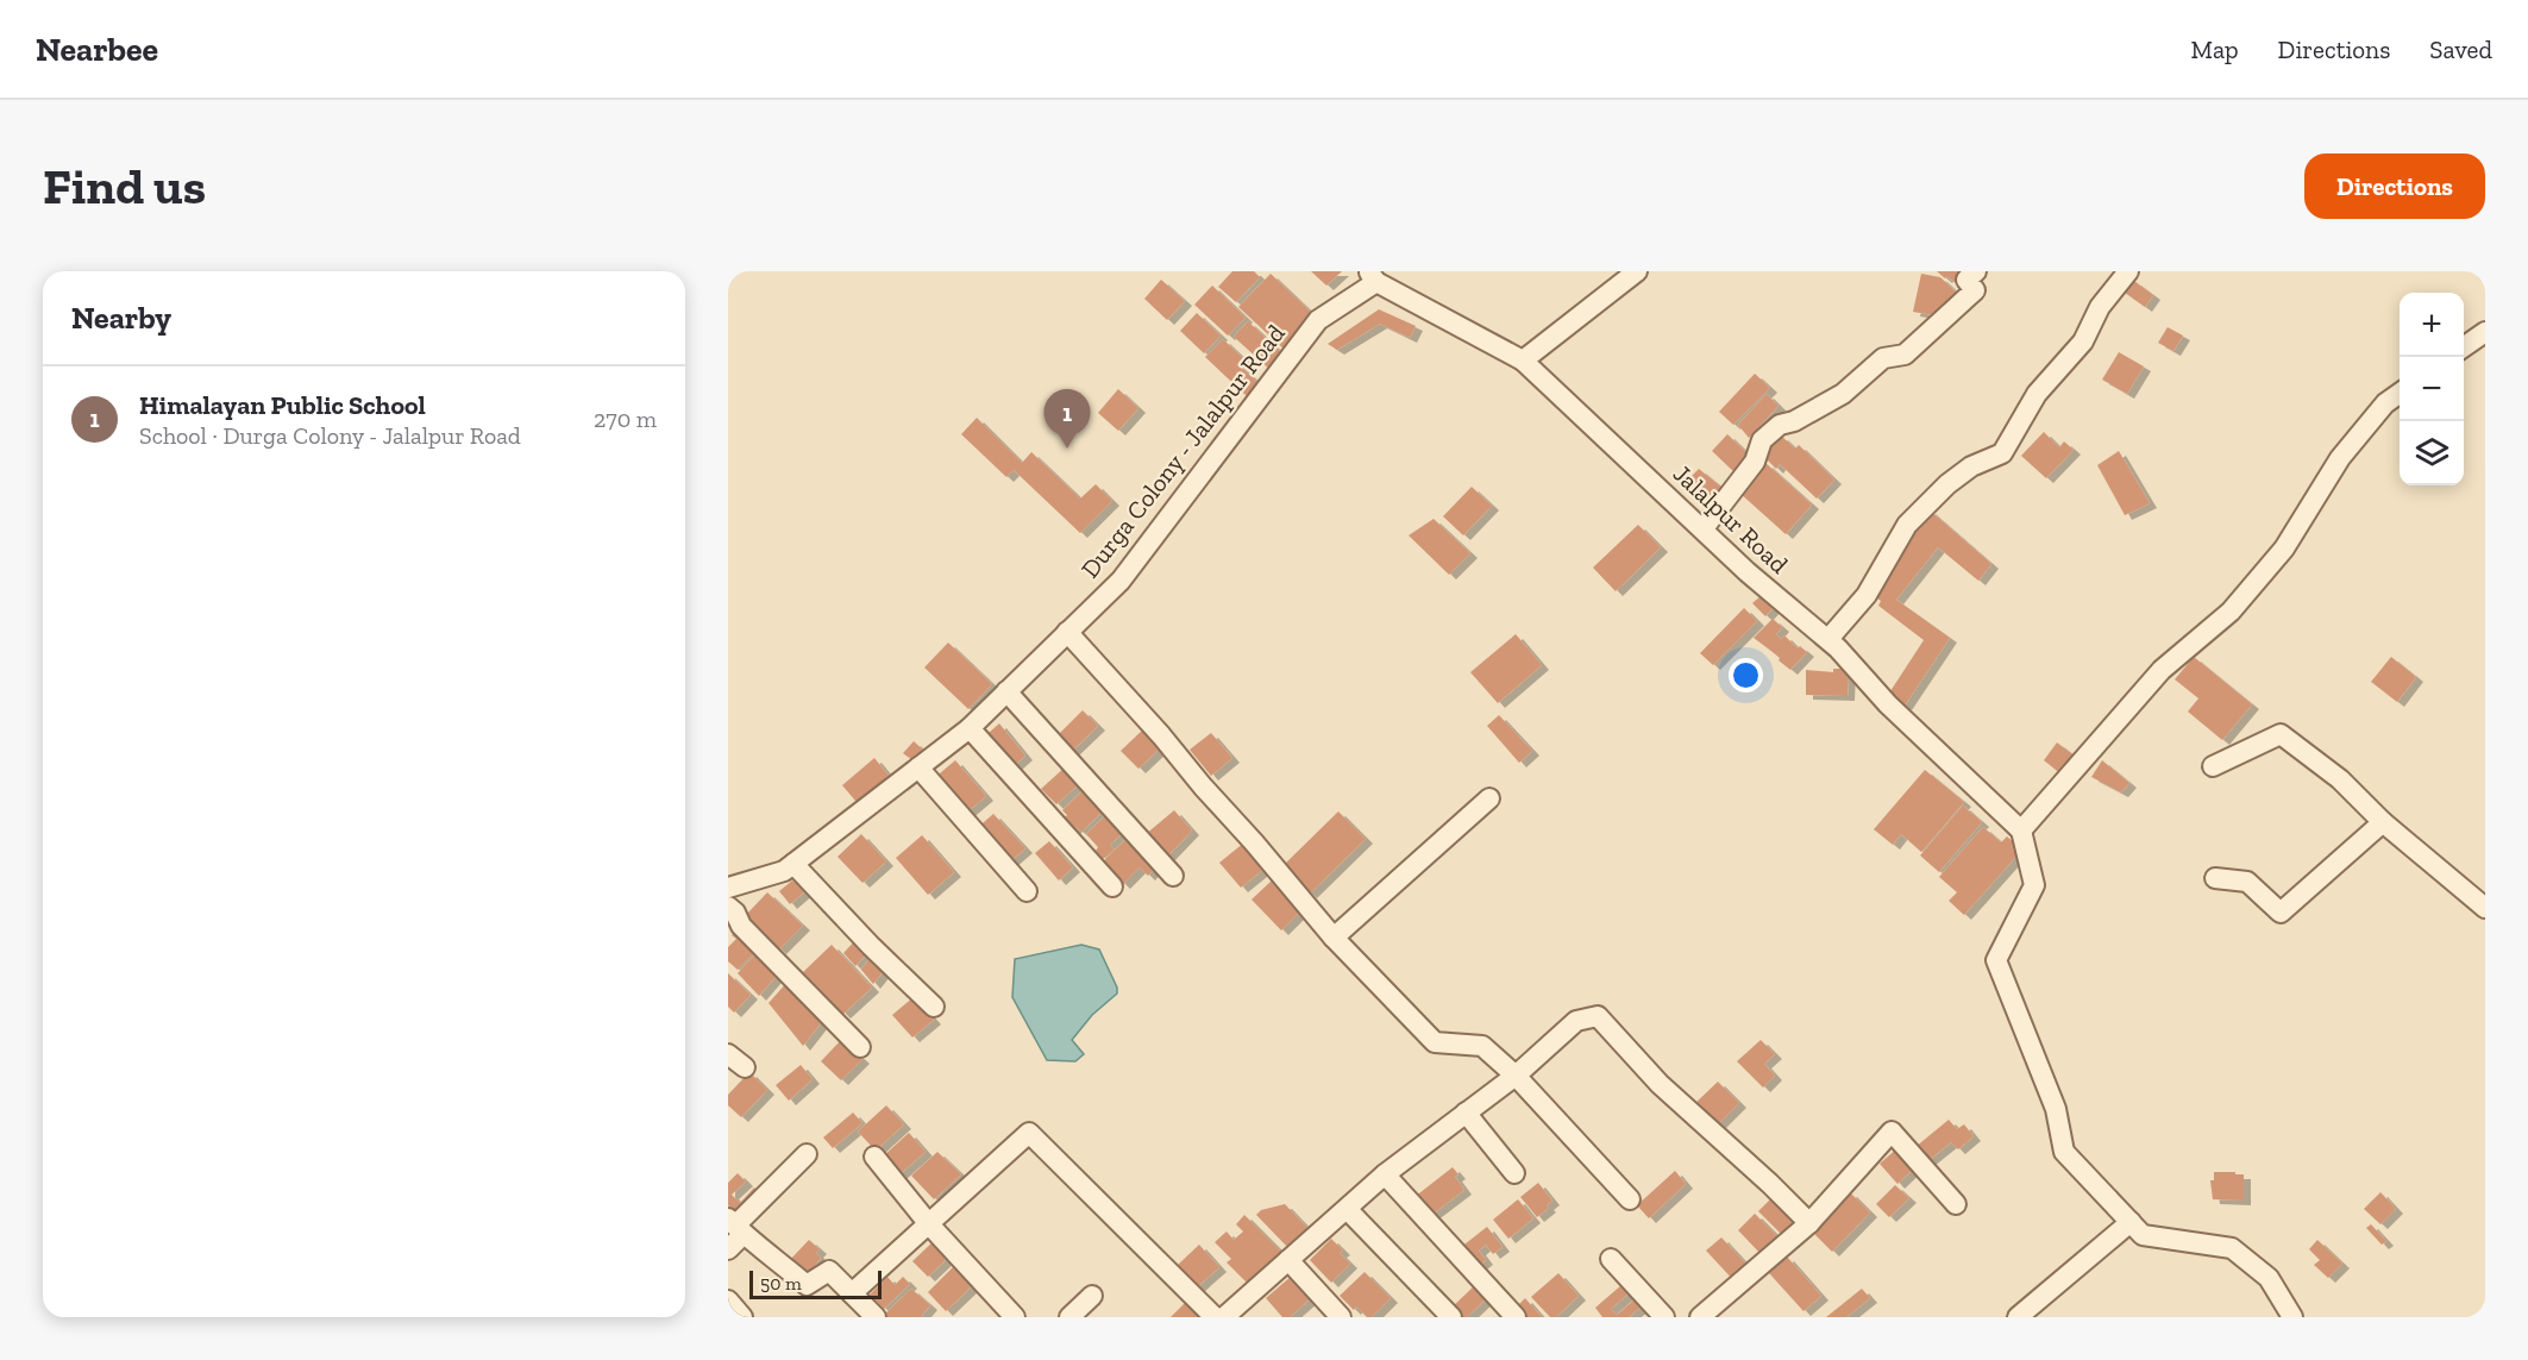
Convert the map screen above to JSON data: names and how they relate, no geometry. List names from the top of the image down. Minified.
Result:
{"streets":{"street":["Durga Colony - Jalalpur Road","Jalalpur Road"]},"crossings":[["Durga Colony - Jalalpur Road","Jalalpur Road"]],"scale_bar":"50 m","page":{"header":"Nearbee","nav":["Map","Directions","Saved"],"buttons":"Directions","title":"Find us","heading":"Nearby","map_buttons":["+","−"],"list":[{"mark":"1","name":"Himalayan Public School","note":"School · Durga Colony - Jalalpur Road","value":"270 m"}],"pins":"1","scale":"50 m"}}
